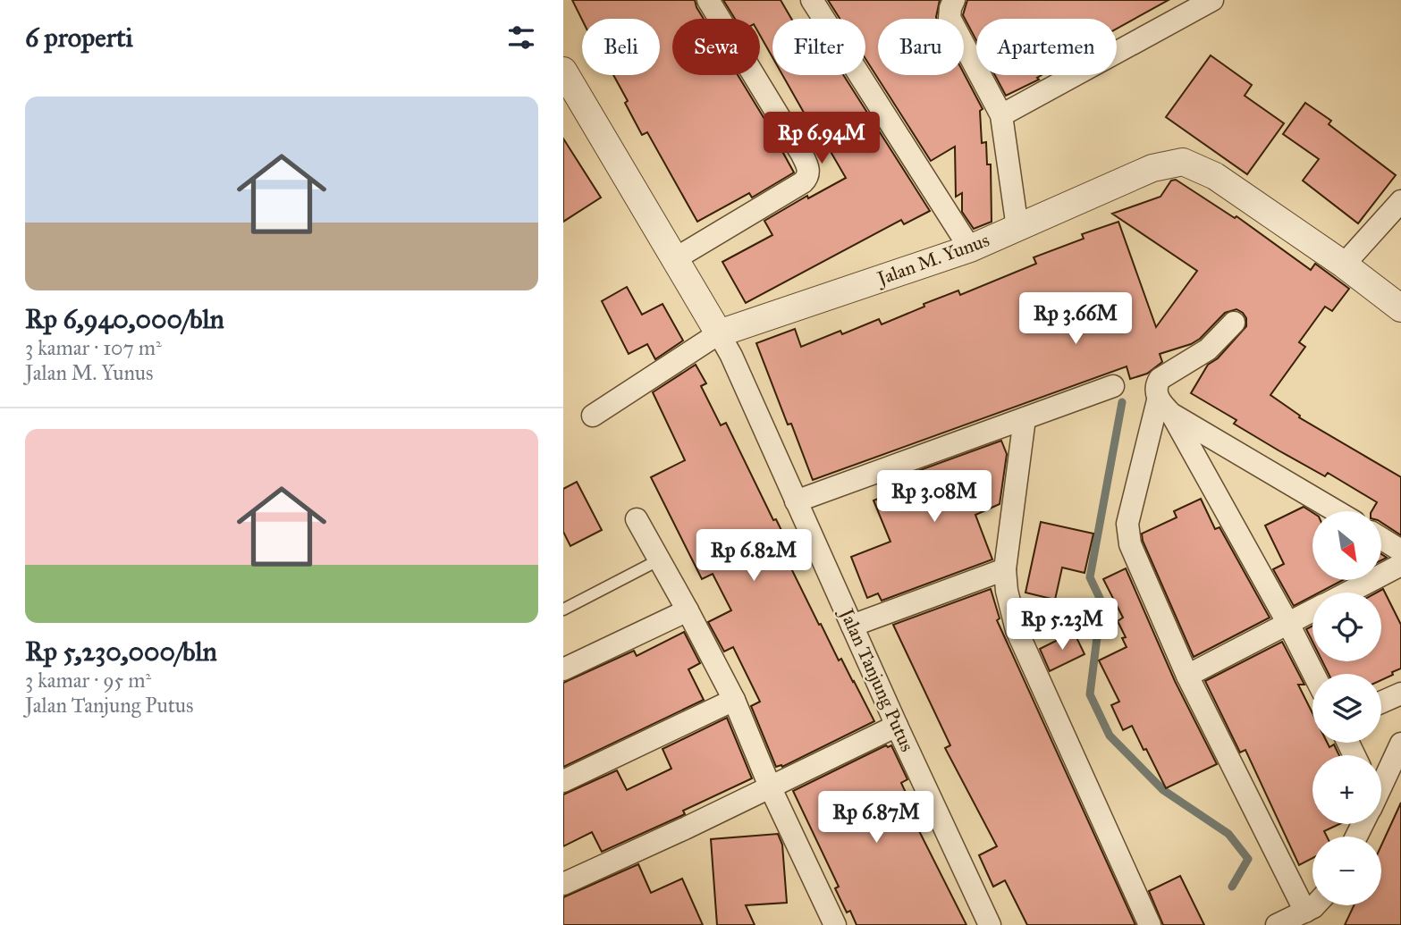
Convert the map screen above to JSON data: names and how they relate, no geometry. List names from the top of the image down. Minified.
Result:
{"streets":{"street":["Jalan M. Yunus","Jalan Tanjung Putus"]},"crossings":[["Jalan M. Yunus","Jalan Tanjung Putus"]],"north":"bottom right","page":{"heading":"6 properti","chip":["Beli","Sewa","Filter","Baru","Apartemen"],"list":[{"name":"Rp 6,940,000/bln","note":"3 kamar · 107 m² · Jalan M. Yunus"},{"name":"Rp 5,230,000/bln","note":"3 kamar · 95 m² · Jalan Tanjung Putus"}],"price":["Rp 6.94M","Rp 3.66M","Rp 3.08M","Rp 6.82M","Rp 5.23M","Rp 6.87M"],"map_buttons":["+","−"]}}
